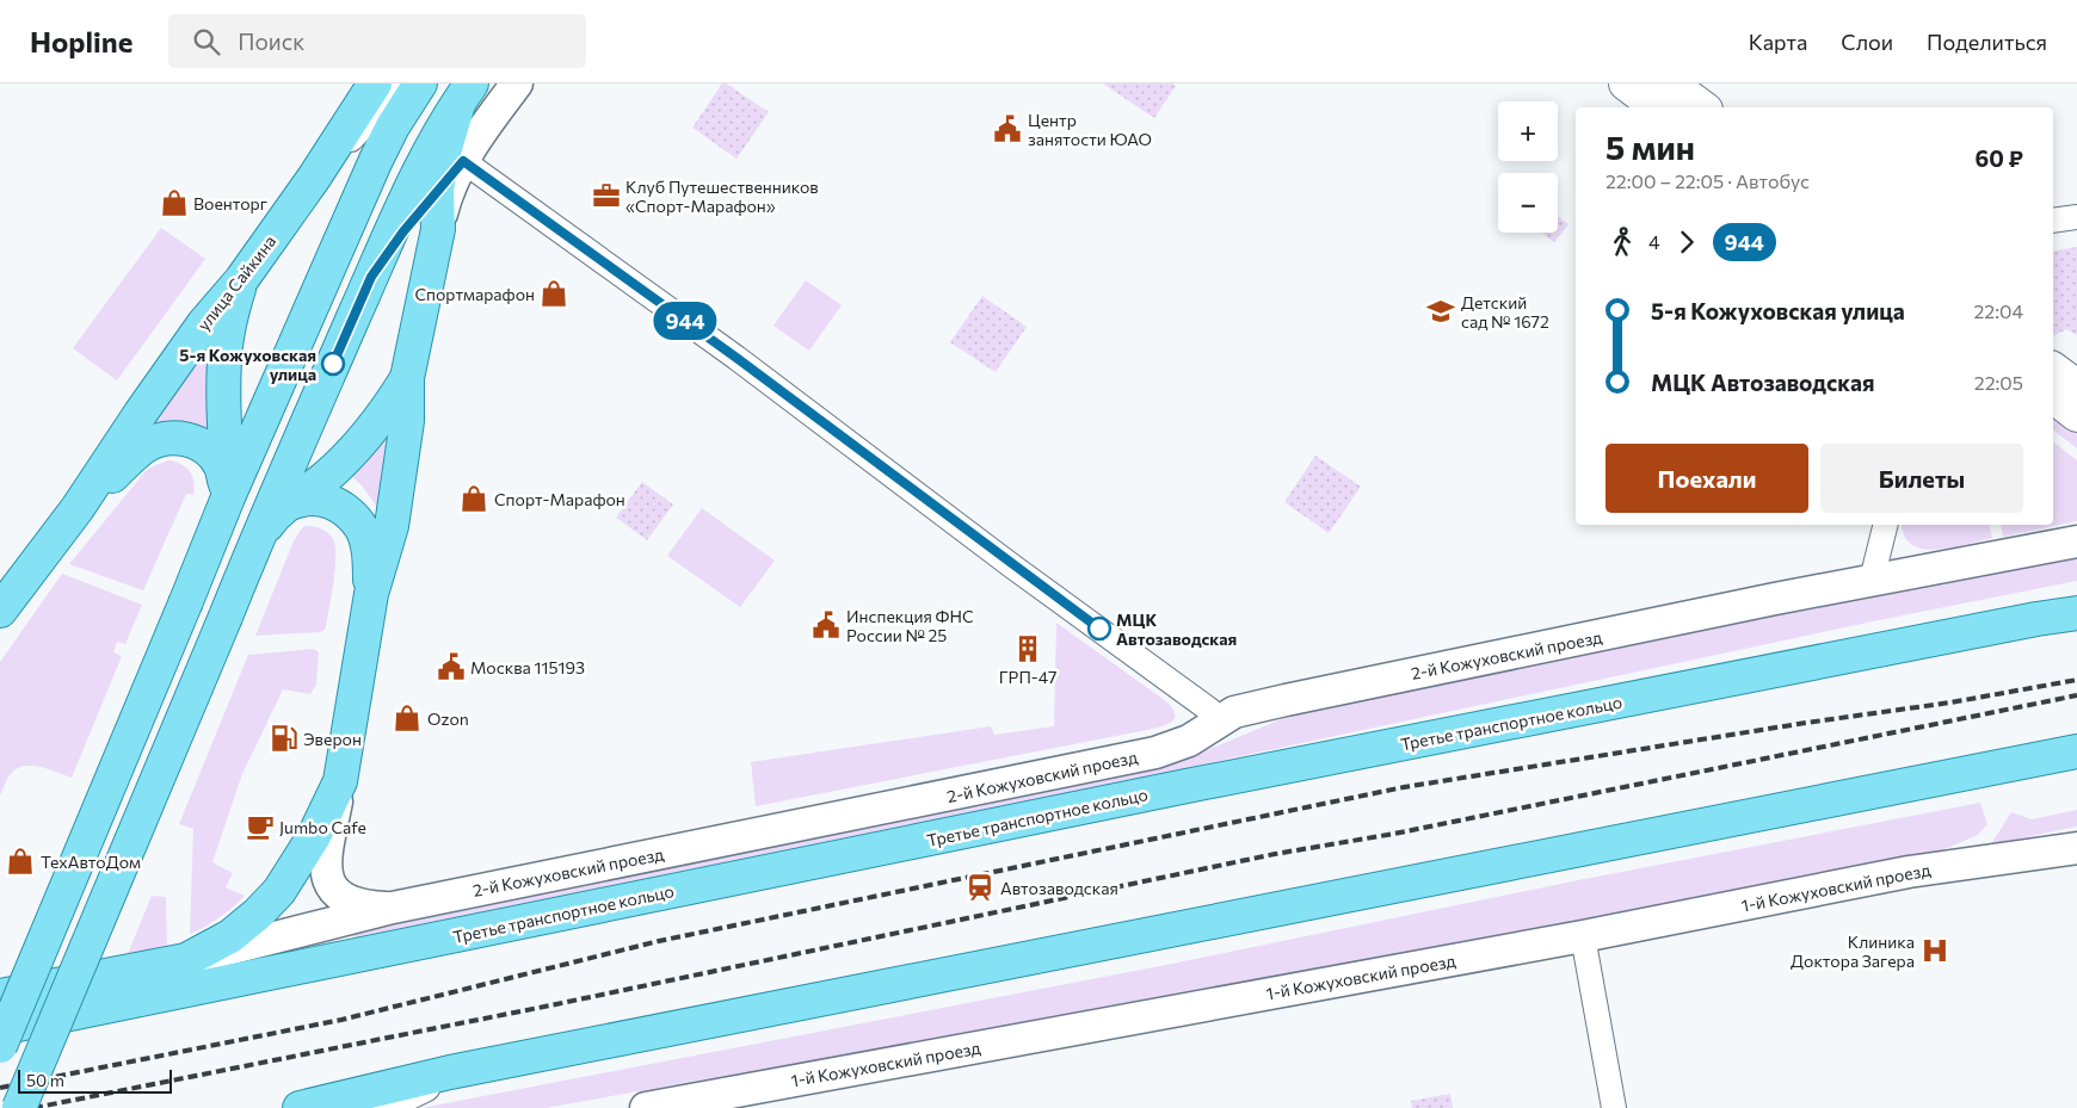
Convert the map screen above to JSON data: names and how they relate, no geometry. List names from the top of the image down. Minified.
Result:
{"streets":{"main road":["улица Сайкина","2-й Кожуховский проезд","Третье транспортное кольцо"],"street":["1-й Кожуховский проезд"]},"places":{"public building":["Центр занятости ЮАО","Инспекция ФНС России № 25","Москва 115193"],"office":["Клуб Путешественников «Спорт-Марафон»"],"shop":["Военторг","Спортмарафон","Спорт-Марафон","Ozon","ТехАвтоДом"],"school or university":["Детский сад № 1672"],"other":["5-я Кожуховская улица","МЦК Автозаводская"],"building":["ГРП-47"],"fuel station":["Эверон"],"cafe":["Jumbo Cafe"],"station":["Автозаводская"],"hospital":["Клиника Доктора Загера"]},"lines":["bus line 944"],"scale_bar":"50 m","page":{"header":"Hopline","search":"Поиск","nav":["Карта","Слои","Поделиться"],"on_map":"944","map_buttons":["+","−"],"heading":["5 мин","22:00 – 22:05 · Автобус","60 ₽"],"legs":["4","944"],"list":[{"name":"5-я Кожуховская улица","value":"22:04"},{"name":"МЦК Автозаводская","value":"22:05"}],"buttons":["Поехали","Билеты"],"scale":"50 m"}}
